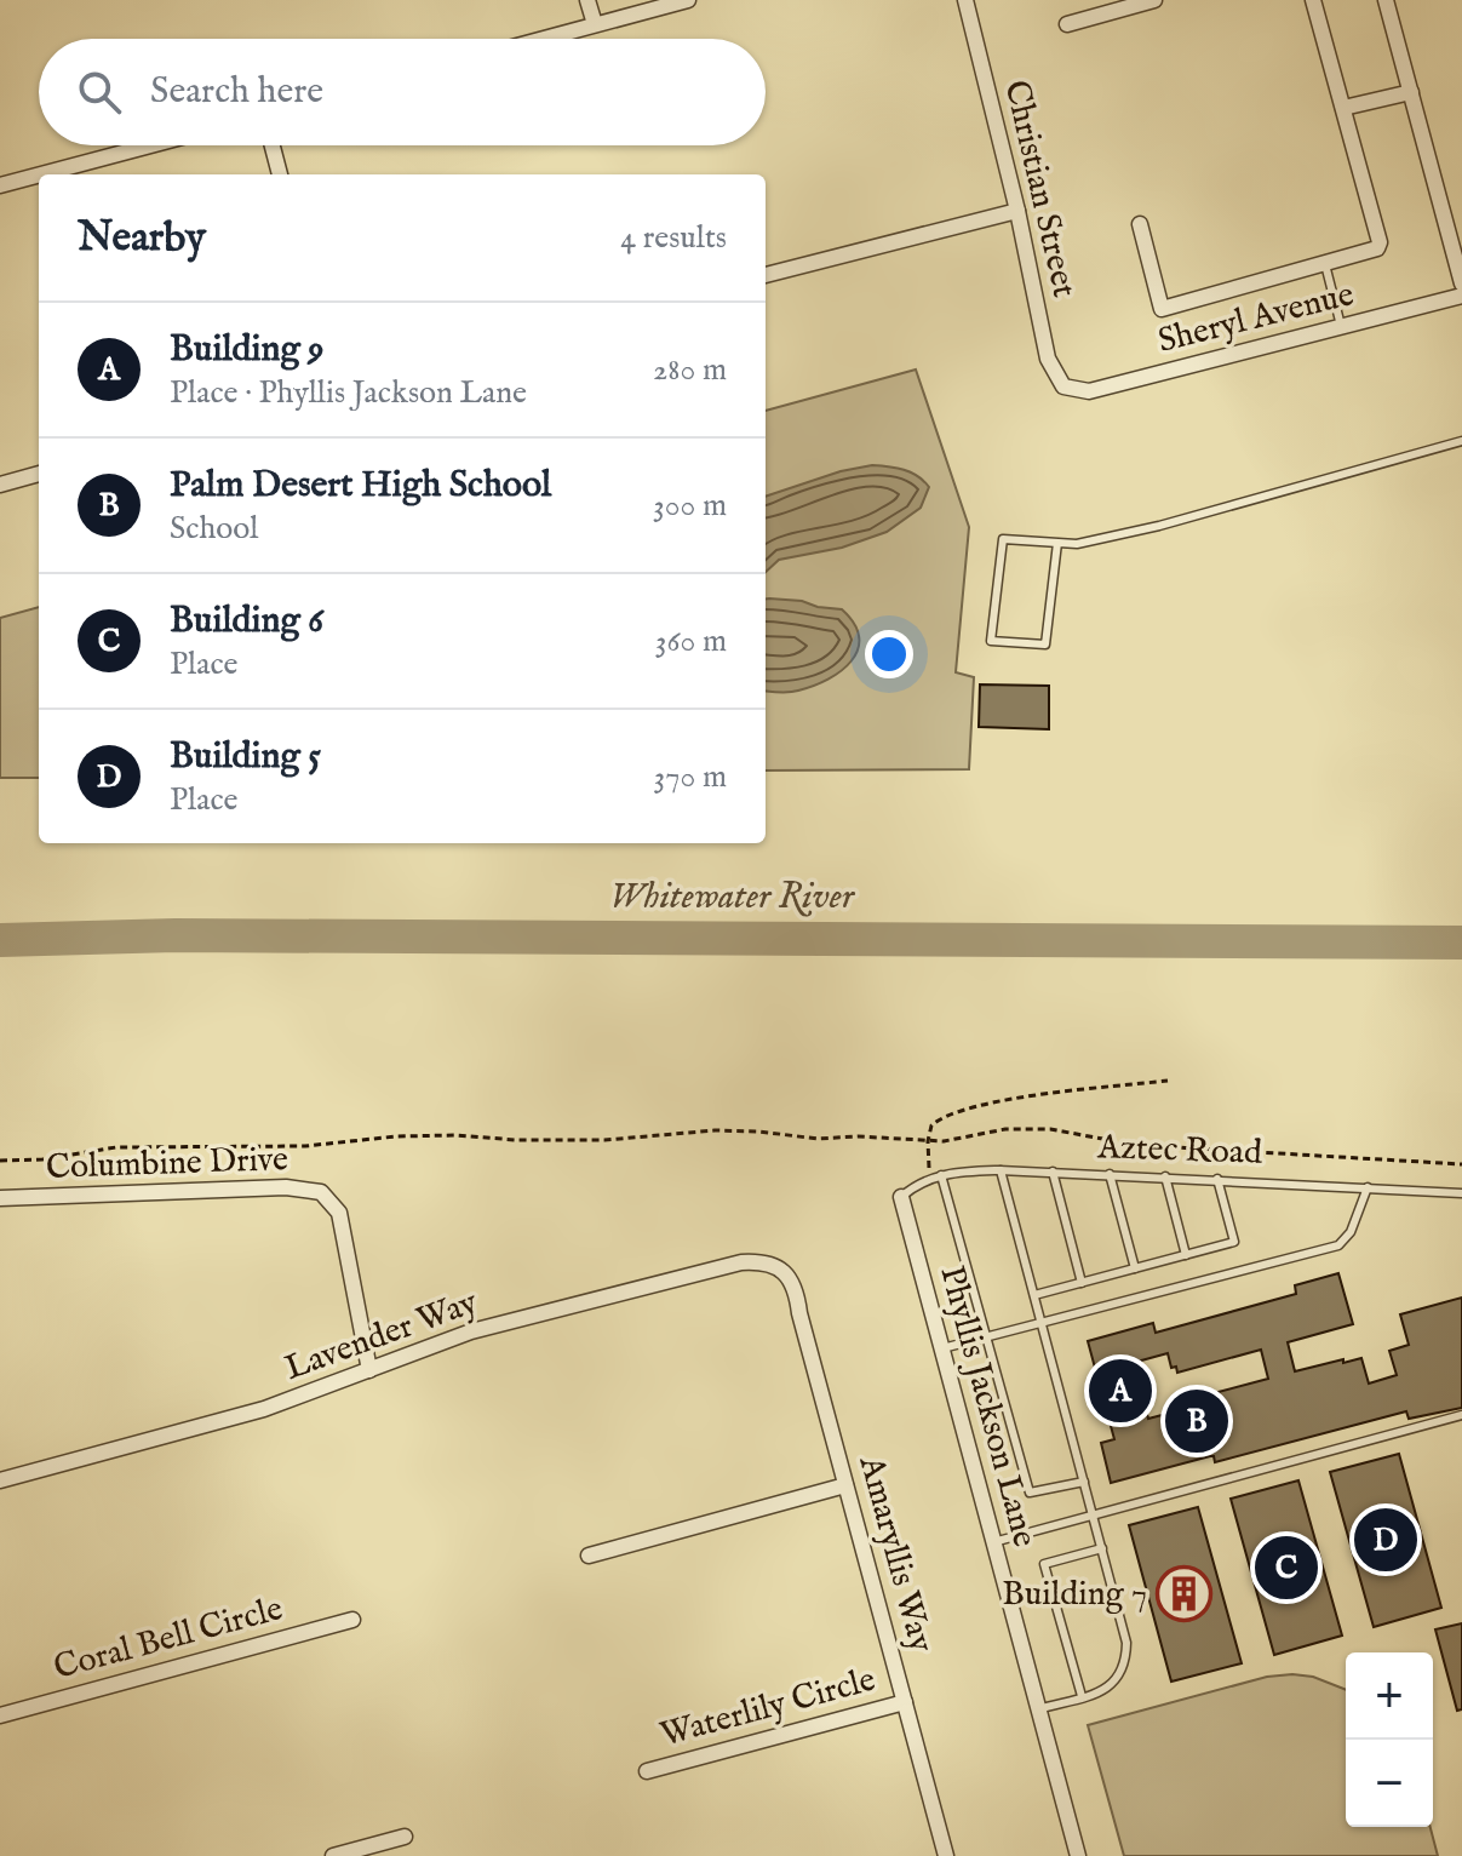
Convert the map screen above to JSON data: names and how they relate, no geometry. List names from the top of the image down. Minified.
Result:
{"streets":{"street":["Christian Street","Sheryl Avenue","Columbine Drive","Lavender Way","Phyllis Jackson Lane","Amaryllis Way","Coral Bell Circle","Waterlily Circle"],"lane":["Aztec Road"]},"crossings":[["Christian Street","Sheryl Avenue"],["Aztec Road","Phyllis Jackson Lane"],["Columbine Drive","Lavender Way"],["Lavender Way","Amaryllis Way"],["Amaryllis Way","Waterlily Circle"]],"water":["Whitewater River"],"places":{"building":["Building 7"]},"page":{"search":"Search here","heading":["Nearby","4 results"],"list":[{"mark":"A","name":"Building 9","note":"Place · Phyllis Jackson Lane","value":"280 m"},{"mark":"B","name":"Palm Desert High School","note":"School","value":"300 m"},{"mark":"C","name":"Building 6","note":"Place","value":"360 m"},{"mark":"D","name":"Building 5","note":"Place","value":"370 m"}],"pins":["A","B","D","C"],"map_buttons":["+","−"]}}
